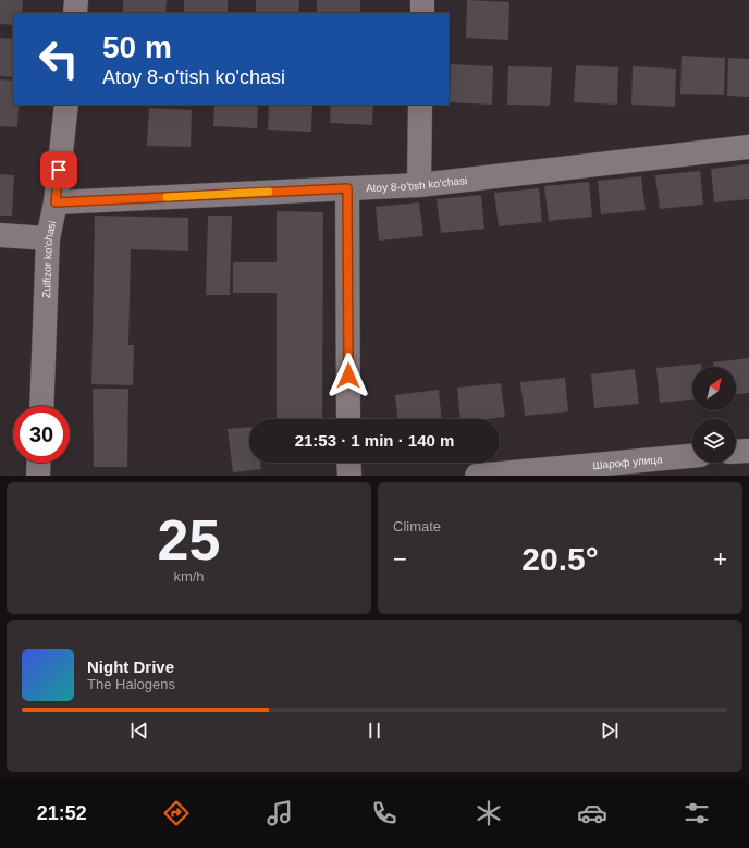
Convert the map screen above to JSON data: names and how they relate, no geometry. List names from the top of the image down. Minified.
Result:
{"streets":{"street":["Atoy 8-o'tish ko'chasi","Zulfizor ko'chasi","Шароф улица"]},"crossings":[["Atoy 8-o'tish ko'chasi","Zulfizor ko'chasi"]],"north":"top right","page":{"turn":["50 m","Atoy 8-o'tish ko'chasi"],"limit":"30","trip":"21:53 · 1 min · 140 m","tile":[["25","km/h"],"Climate"],"heat":["−","20.5°","+"],"song":["Night Drive","The Halogens"],"tabs":"21:52"}}
